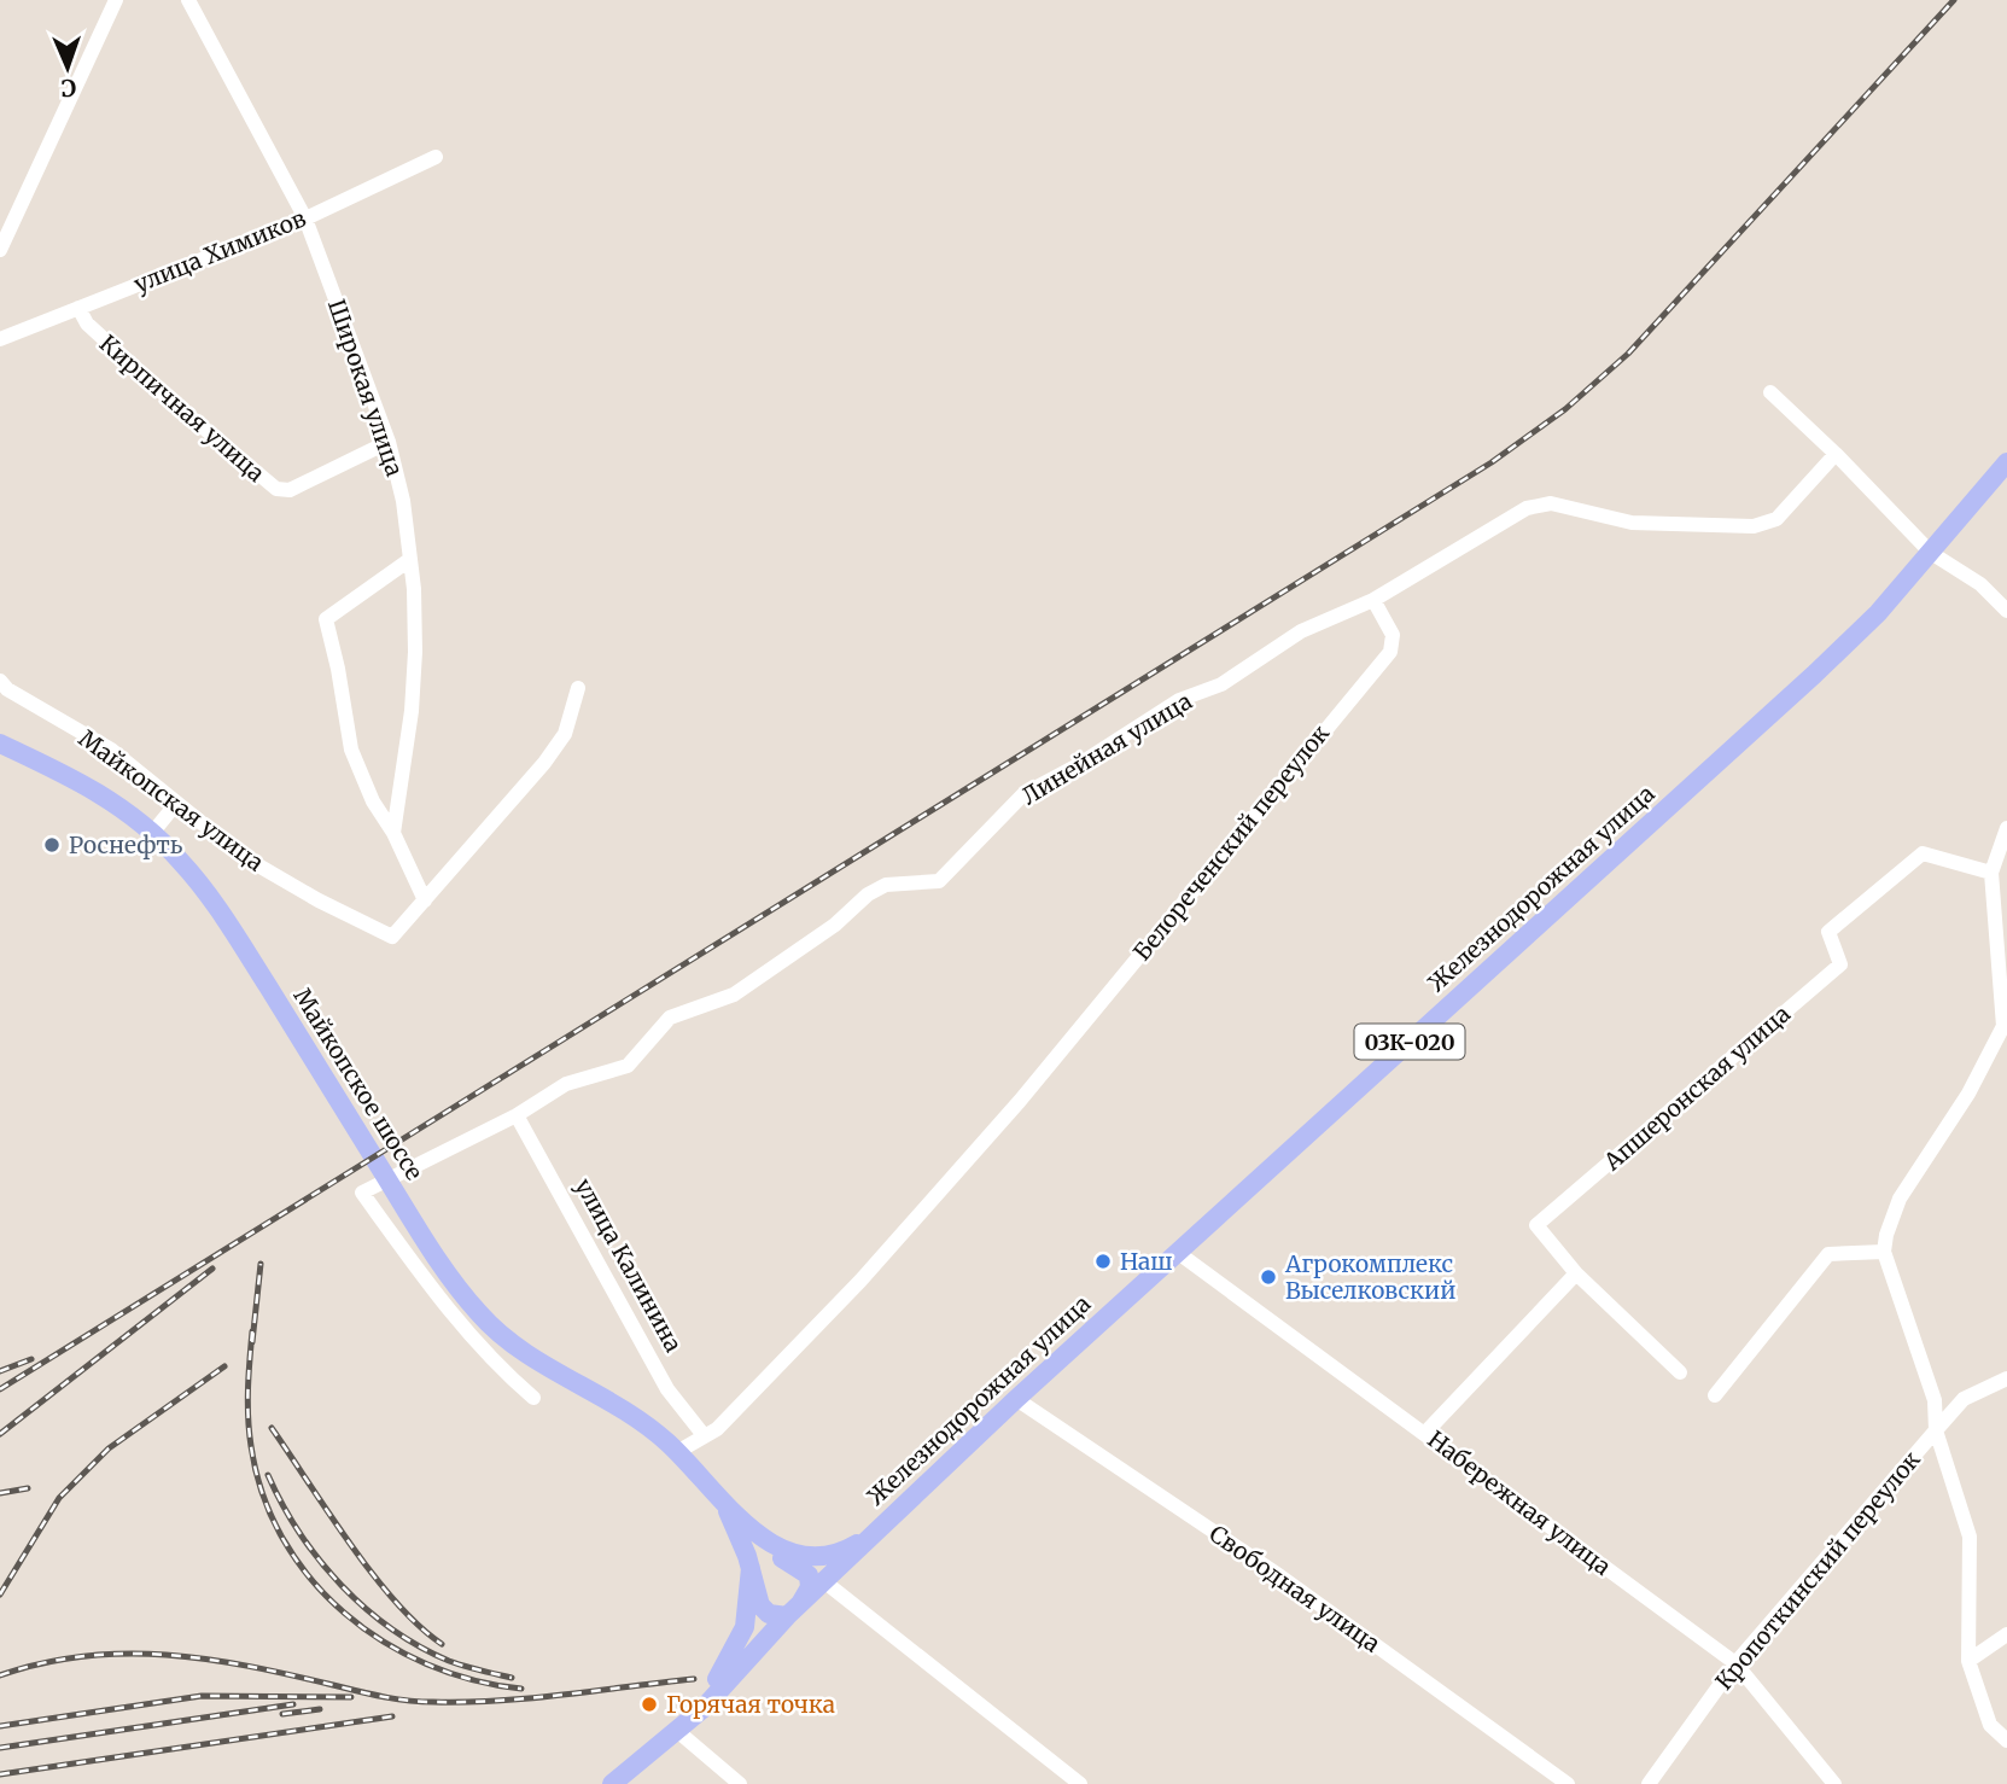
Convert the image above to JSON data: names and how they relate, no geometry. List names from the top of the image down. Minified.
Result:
{"streets":{"main road":["Железнодорожная улица","03К-020","Майкопское шоссе"],"street":["улица Химиков","Широкая улица","Кирпичная улица","Линейная улица","Майкопская улица","Белореченский переулок","Апшеронская улица","улица Калинина","Набережная улица","Кропоткинский переулок","Свободная улица"]},"crossings":[["улица Химиков","Широкая улица"],["улица Химиков","Кирпичная улица"],["Широкая улица","Кирпичная улица"],["Линейная улица","Белореченский переулок"],["Линейная улица","улица Калинина"],["Белореченский переулок","Майкопское шоссе"],["Белореченский переулок","улица Калинина"],["Железнодорожная улица","Набережная улица"],["Железнодорожная улица","Свободная улица"],["Набережная улица","Кропоткинский переулок"]],"places":["Роснефть","Наш","Агрокомплекс Выселковский","Горячая точка"],"north":"bottom"}
